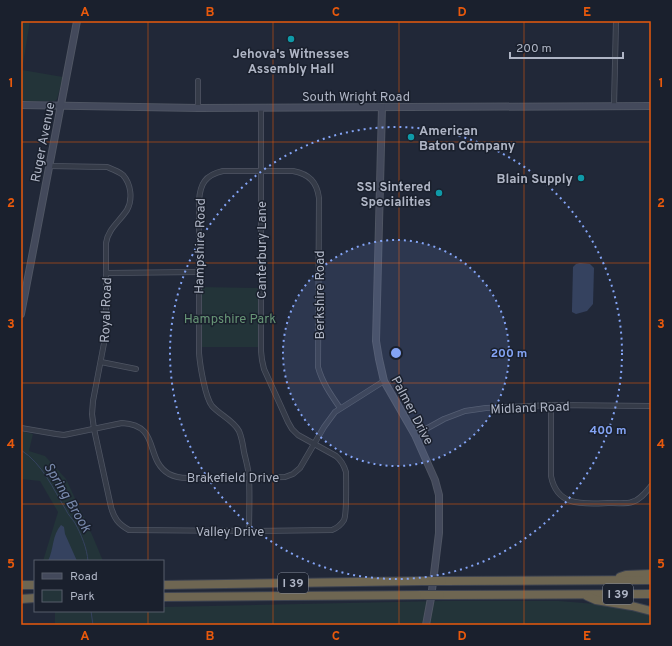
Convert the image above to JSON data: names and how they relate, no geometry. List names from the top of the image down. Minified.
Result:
{"streets":{"highway":["I 39"],"street":["South Wright Road","Ruger Avenue","Hampshire Road","Canterbury Lane","Berkshire Road","Royal Road","Midland Road","Palmer Drive","Brakefield Drive","Valley Drive"]},"crossings":[["South Wright Road","Ruger Avenue"],["South Wright Road","Canterbury Lane"],["South Wright Road","Palmer Drive"],["Ruger Avenue","Royal Road"],["Hampshire Road","Canterbury Lane"],["Hampshire Road","Berkshire Road"],["Hampshire Road","Brakefield Drive"],["Hampshire Road","Valley Drive"],["Canterbury Lane","Berkshire Road"],["Canterbury Lane","Brakefield Drive"],["Canterbury Lane","Valley Drive"],["Berkshire Road","Brakefield Drive"],["Royal Road","Brakefield Drive"],["Royal Road","Valley Drive"],["Midland Road","Palmer Drive"],["Palmer Drive","Brakefield Drive"]],"water":["Spring Brook"],"parks":["Hampshire Park"],"places":["Jehova's Witnesses Assembly Hall","American Baton Company","Blain Supply","SSI Sintered Specialities"],"legend":["Road","Park"],"scale_bar":"200 m","grid":{"columns":["A","B","C","D","E"],"rows":["1","2","3","4","5"]},"rings":["200 m","400 m"]}
